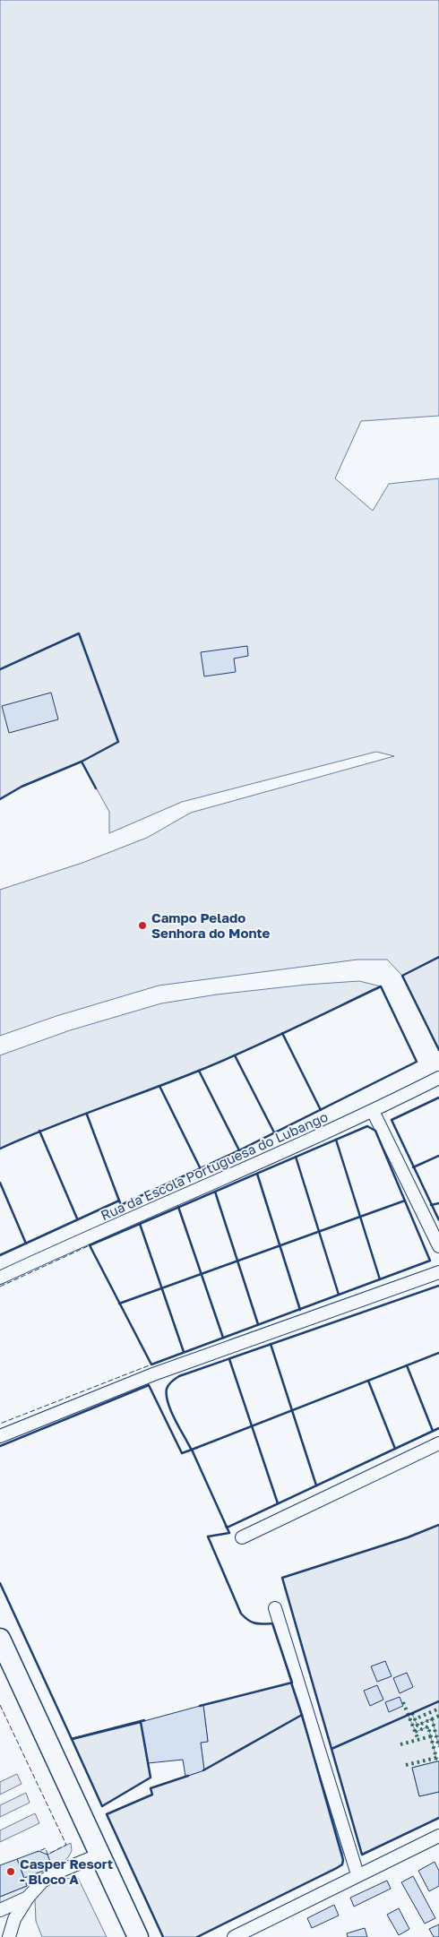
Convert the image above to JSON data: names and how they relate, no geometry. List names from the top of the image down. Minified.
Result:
{"streets":{"street":["Rua da Escola Portuguesa do Lubango"]},"places":["Campo Pelado Senhora do Monte","Casper Resort - Bloco A"]}
